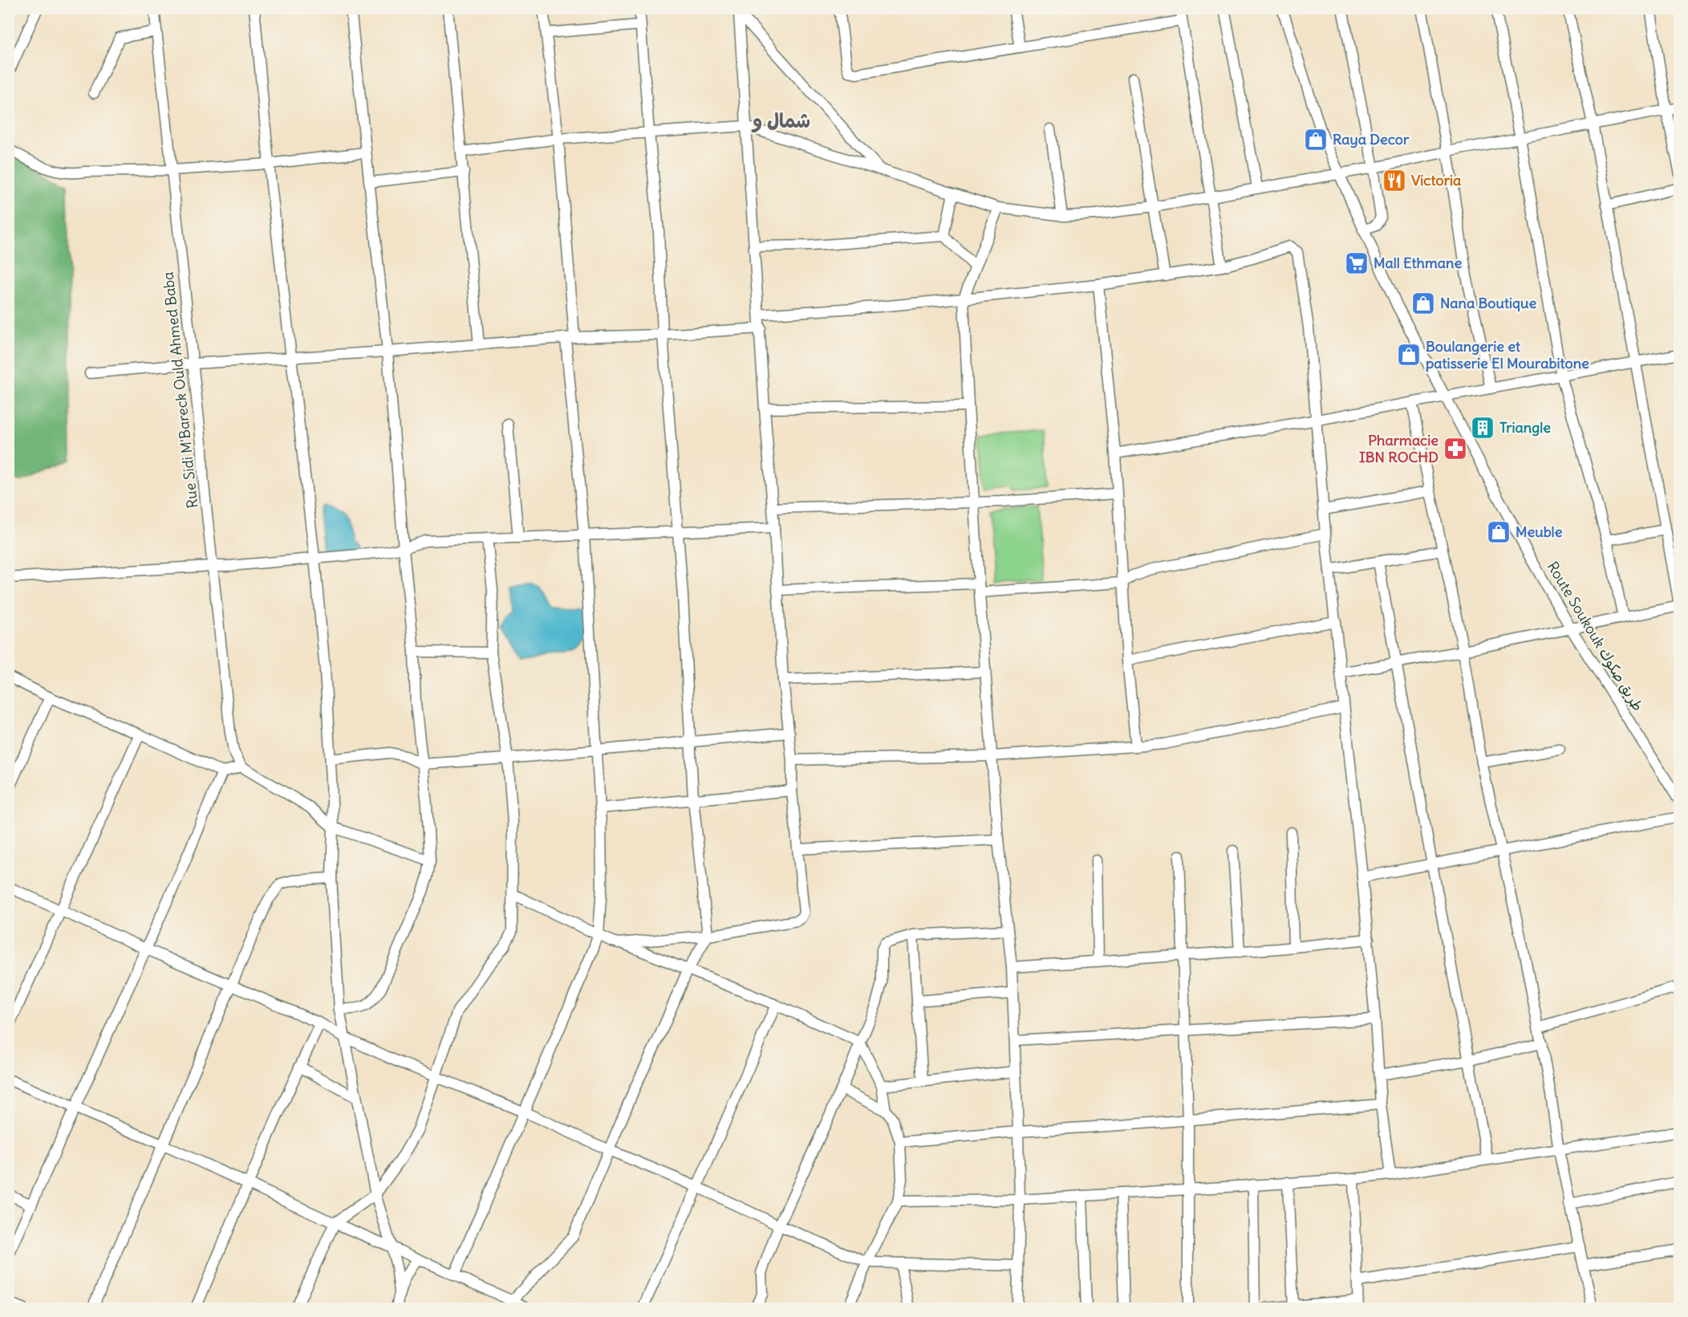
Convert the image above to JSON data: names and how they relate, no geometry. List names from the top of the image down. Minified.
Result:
{"streets":{"street":["Rue Sidi M'Bareck Ould Ahmed Baba","Route Soukouk طريق صكوك"]},"districts":["شمال و"],"places":{"shop":["Raya Decor","Nana Boutique","Boulangerie et patisserie El Mourabitone","Meuble"],"restaurant":["Victoria"],"supermarket":["Mall Ethmane"],"building":["Triangle"],"pharmacy":["Pharmacie IBN ROCHD"]}}
